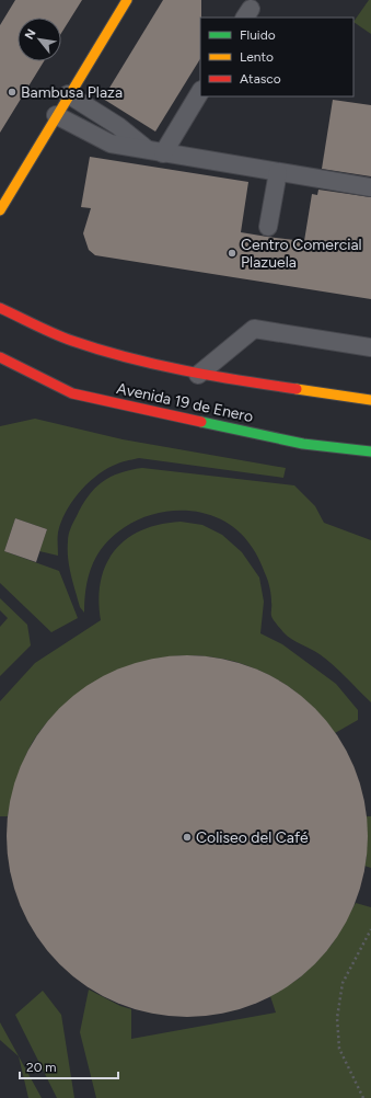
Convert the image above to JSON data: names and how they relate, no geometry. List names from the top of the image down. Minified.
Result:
{"streets":{"main road":["Avenida 19 de Enero"]},"places":["Bambusa Plaza","Centro Comercial Plazuela","Coliseo del Café"],"legend":["Fluido","Lento","Atasco"],"scale_bar":"20 m","north":"top left"}
